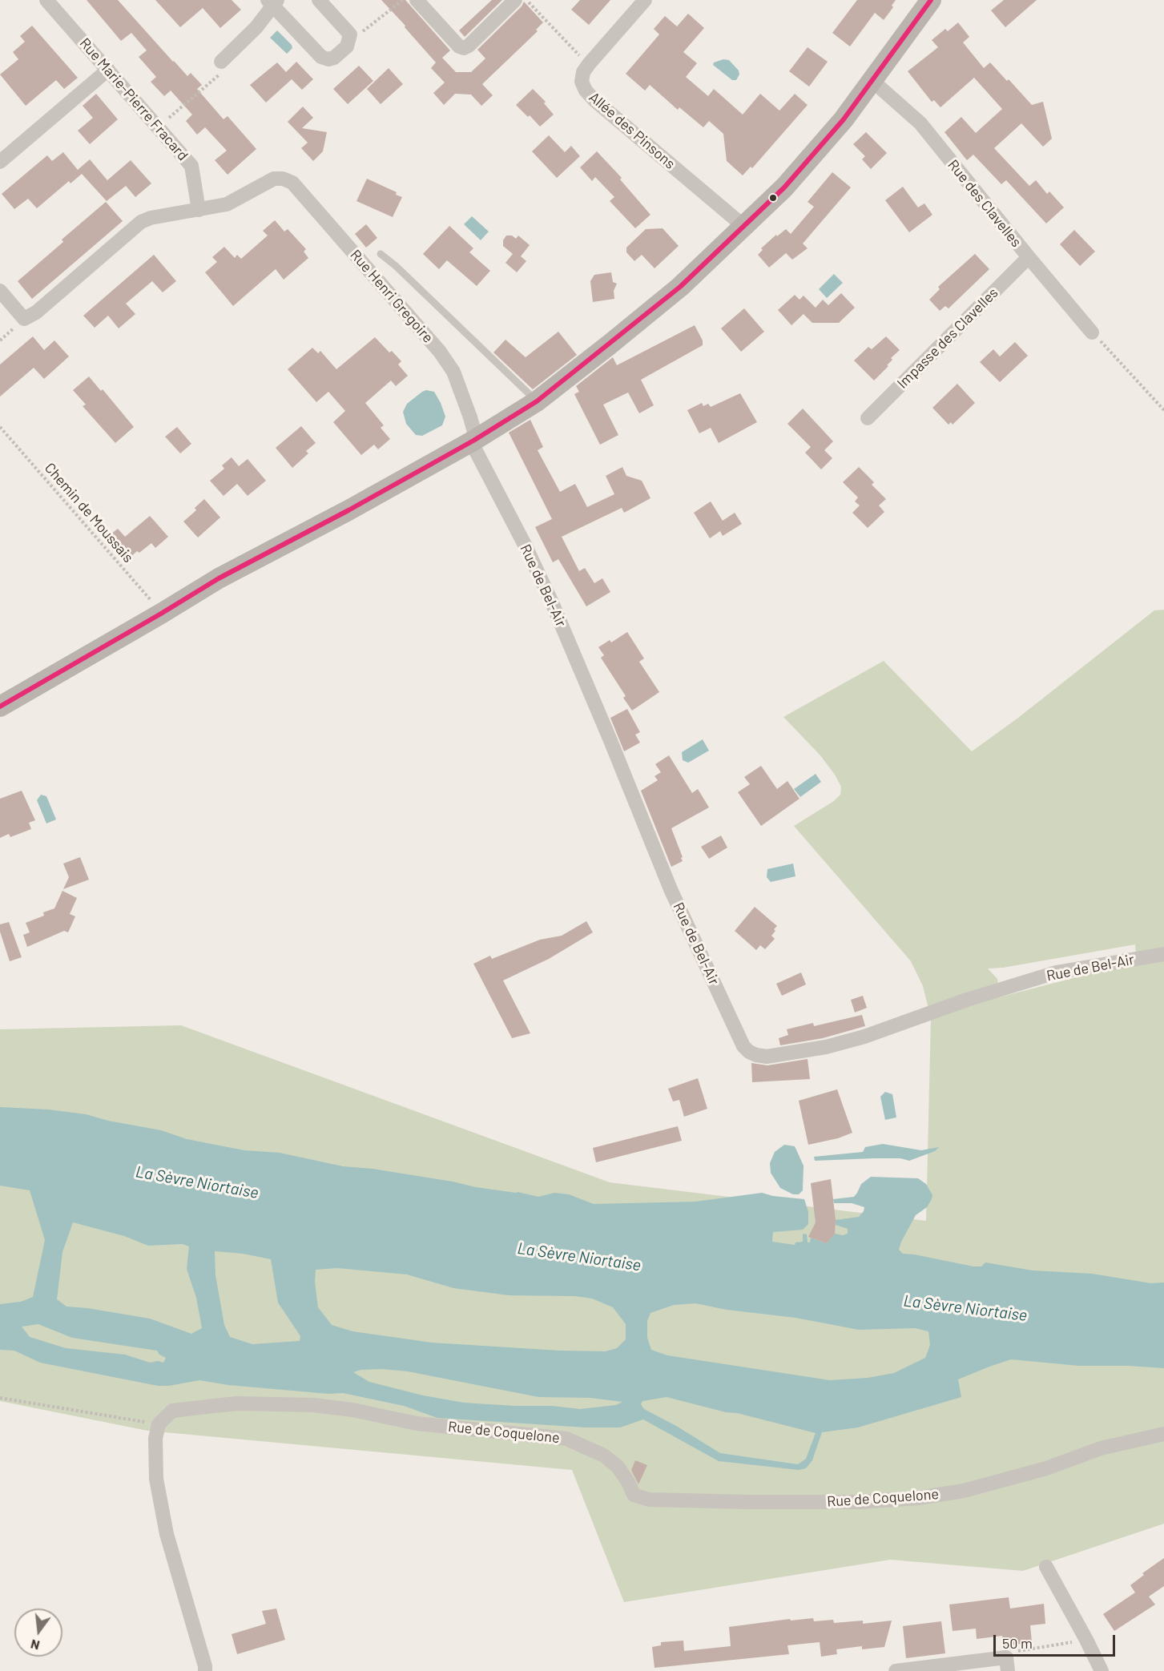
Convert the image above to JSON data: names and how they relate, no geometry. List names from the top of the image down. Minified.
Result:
{"streets":{"street":["Rue Marie-Pierre Fracard","Allée des Pinsons","Rue des Clavelles","Rue Henri Gregoire","Impasse des Clavelles","Rue de Bel-Air","Rue de Coquelone"],"path":["Chemin de Moussais"]},"crossings":[["Rue Marie-Pierre Fracard","Rue Henri Gregoire"],["Rue des Clavelles","Impasse des Clavelles"],["Rue Henri Gregoire","Rue de Bel-Air"]],"water":["La Sèvre Niortaise"],"scale_bar":"50 m","north":"bottom"}
